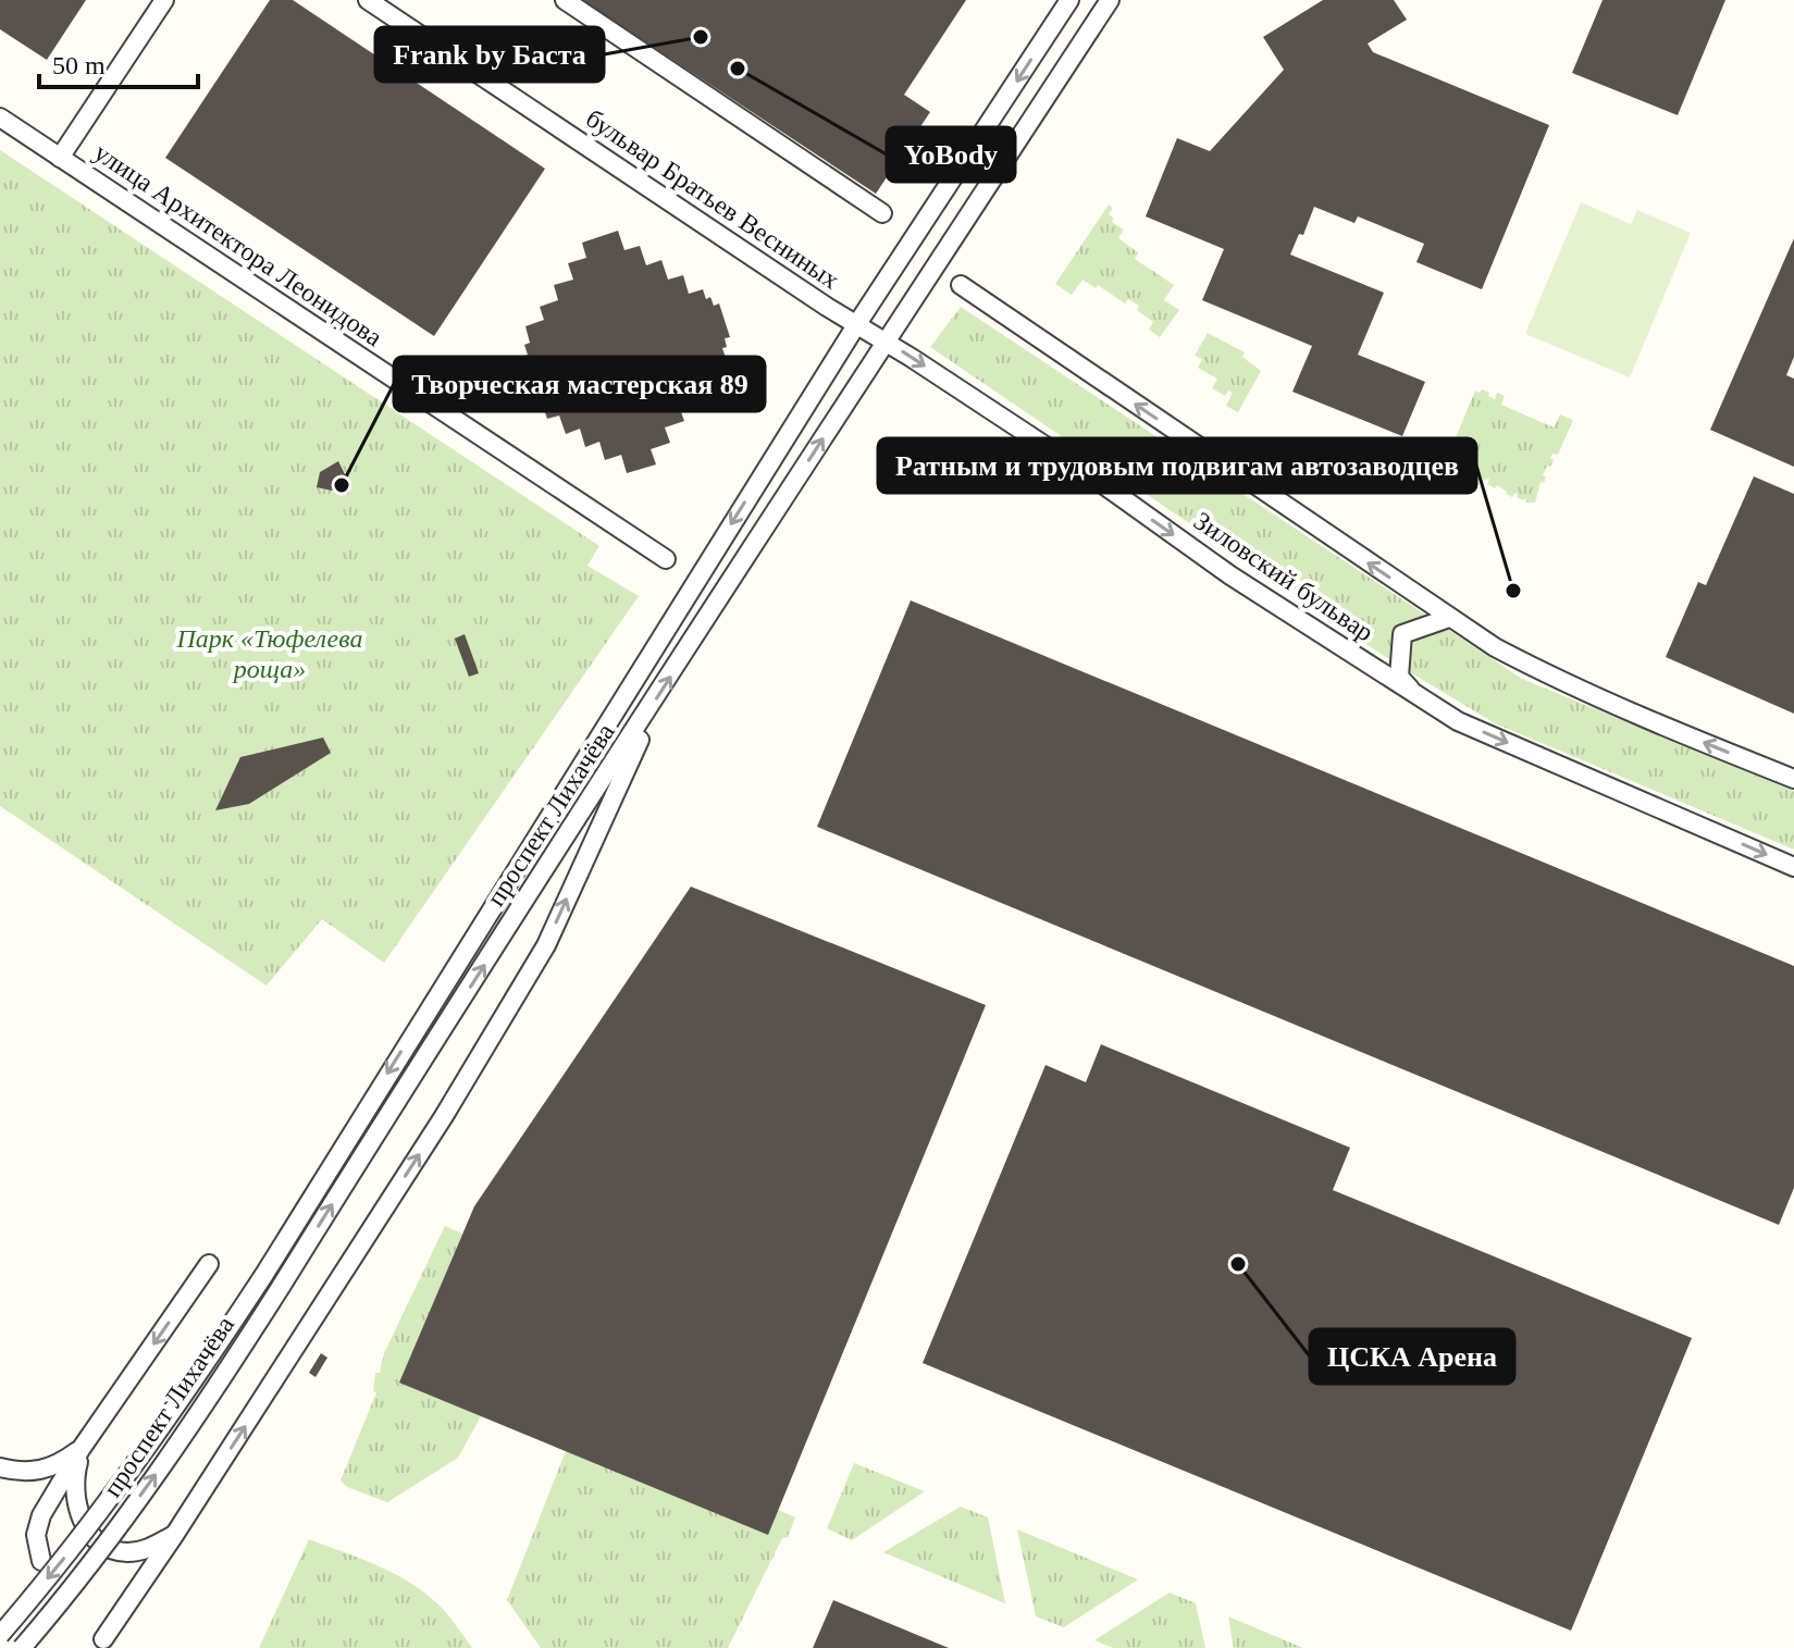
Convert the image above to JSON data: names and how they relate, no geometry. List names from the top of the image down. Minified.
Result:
{"streets":{"street":["бульвар Братьев Весниных","улица Архитектора Леонидова","Зиловский бульвар","проспект Лихачёва"]},"crossings":[["бульвар Братьев Весниных","Зиловский бульвар"],["бульвар Братьев Весниных","проспект Лихачёва"],["Зиловский бульвар","проспект Лихачёва"]],"parks":["Парк «Тюфелева роща»"],"places":["Frank by Баста","YoBody","Творческая мастерская 89","Ратным и трудовым подвигам автозаводцев","ЦСКА Арена"],"scale_bar":"50 m"}
